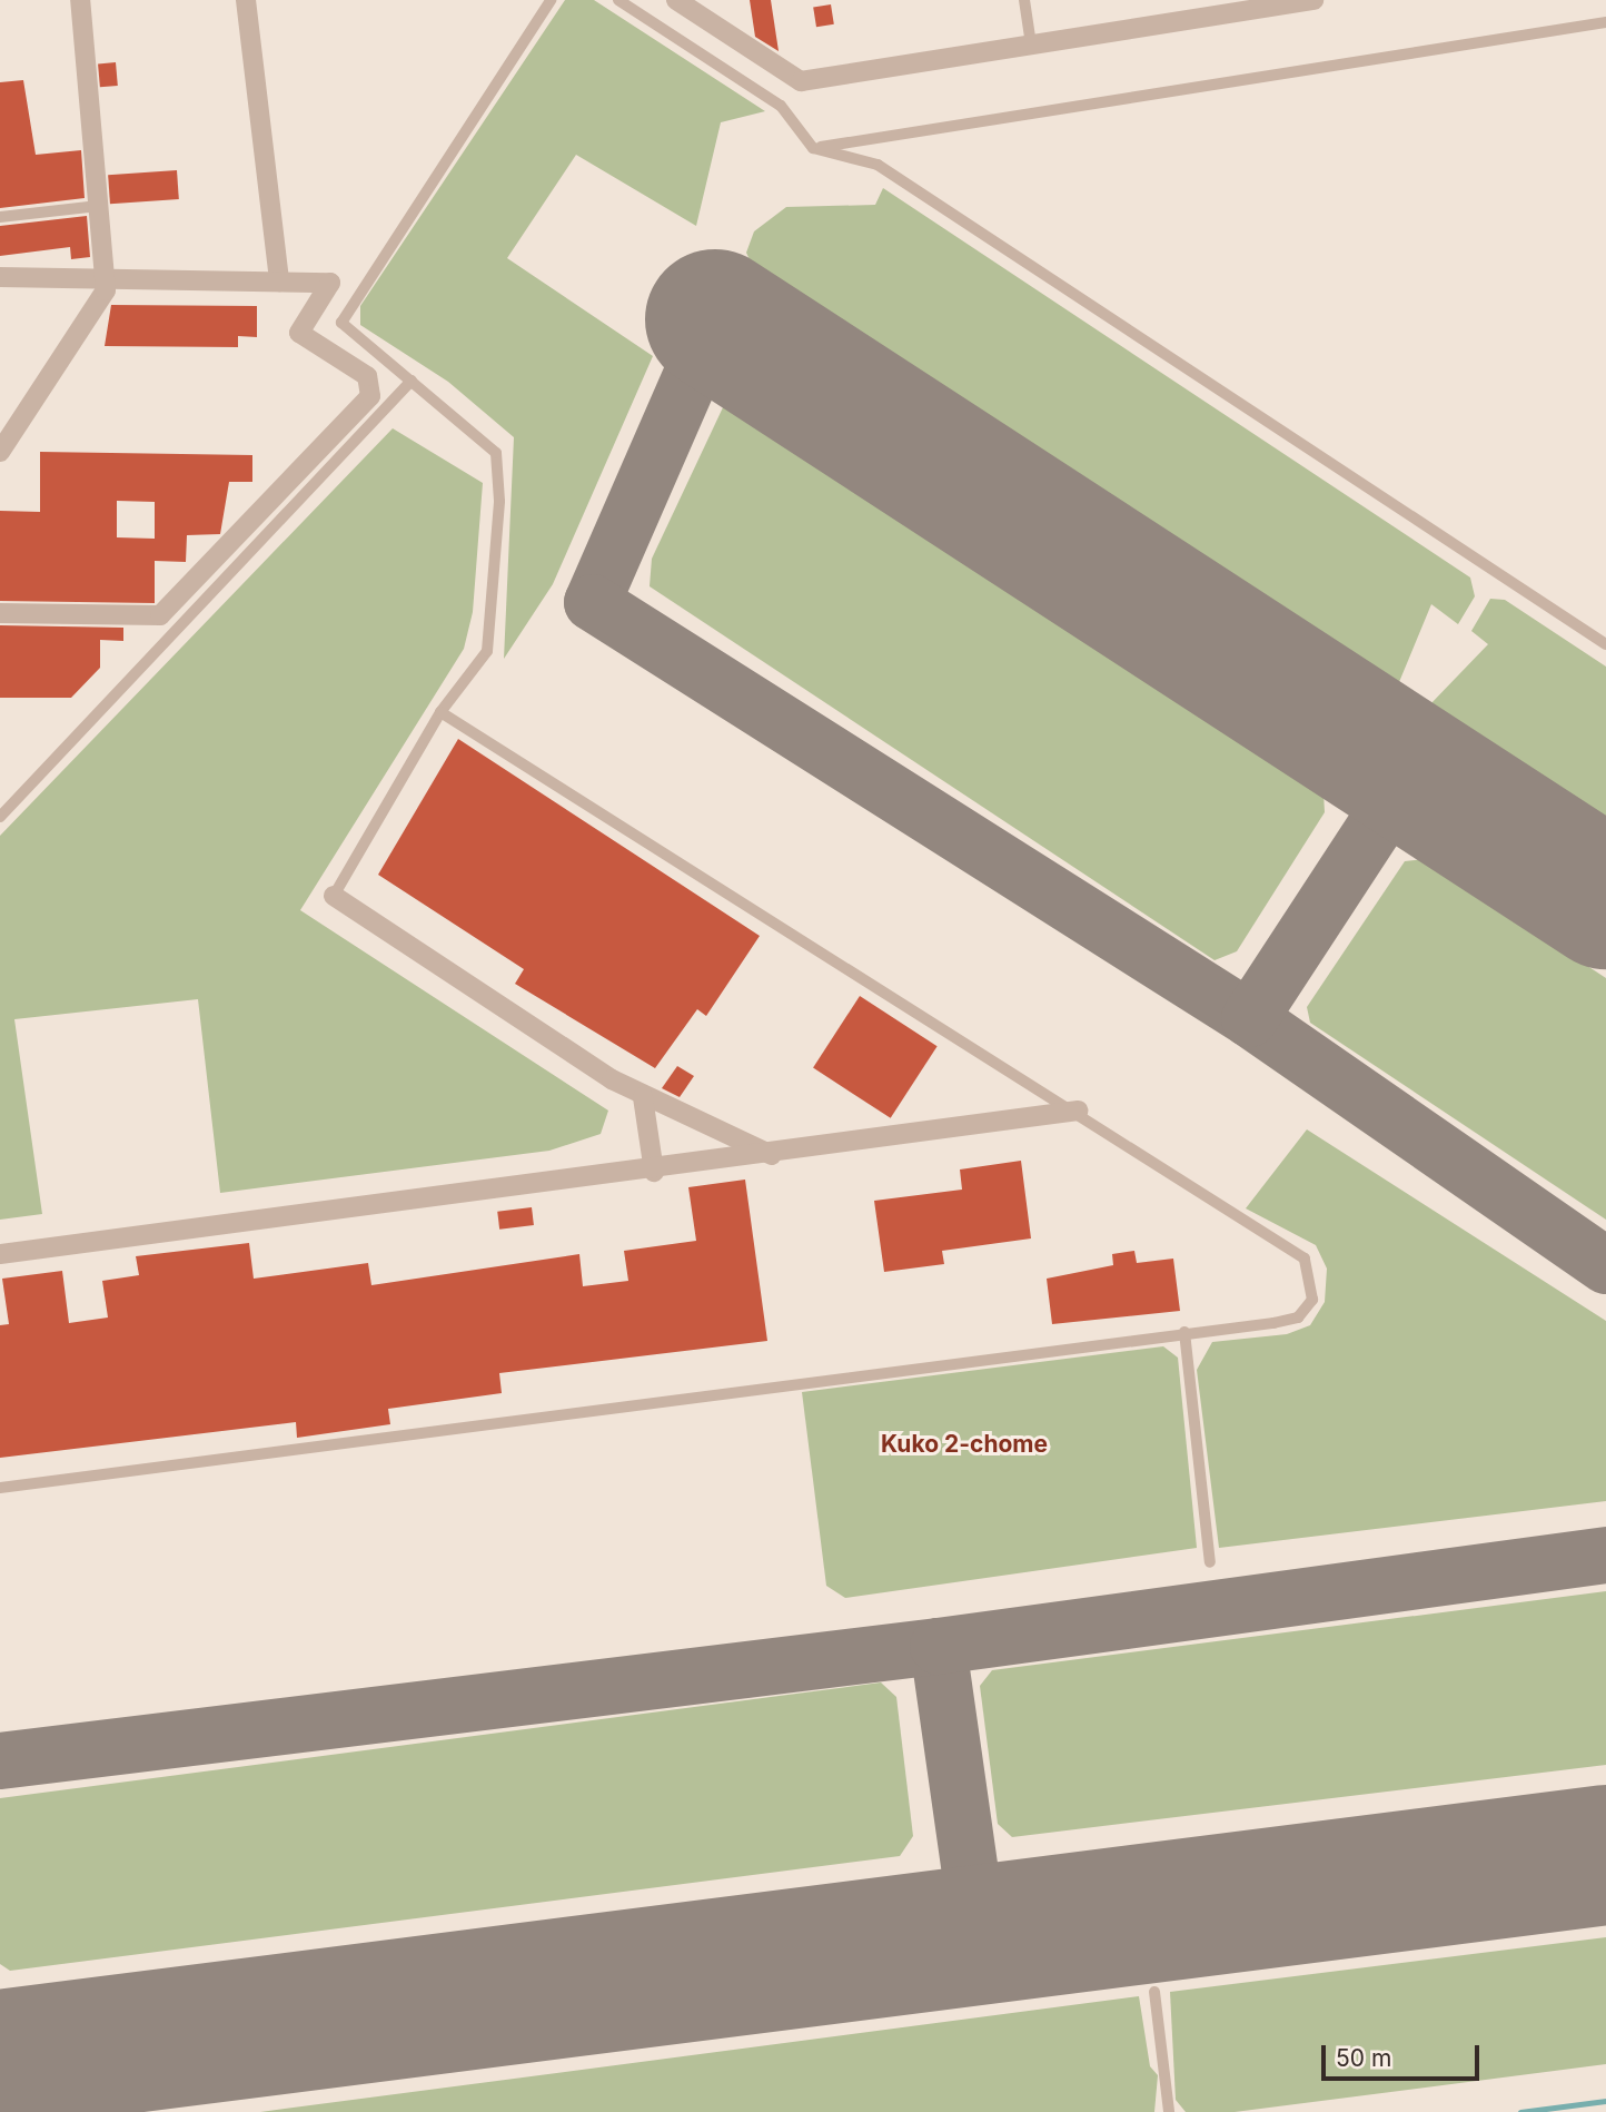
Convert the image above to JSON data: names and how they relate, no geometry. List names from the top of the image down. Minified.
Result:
{"districts":["Kuko 2-chome"],"scale_bar":"50 m"}
